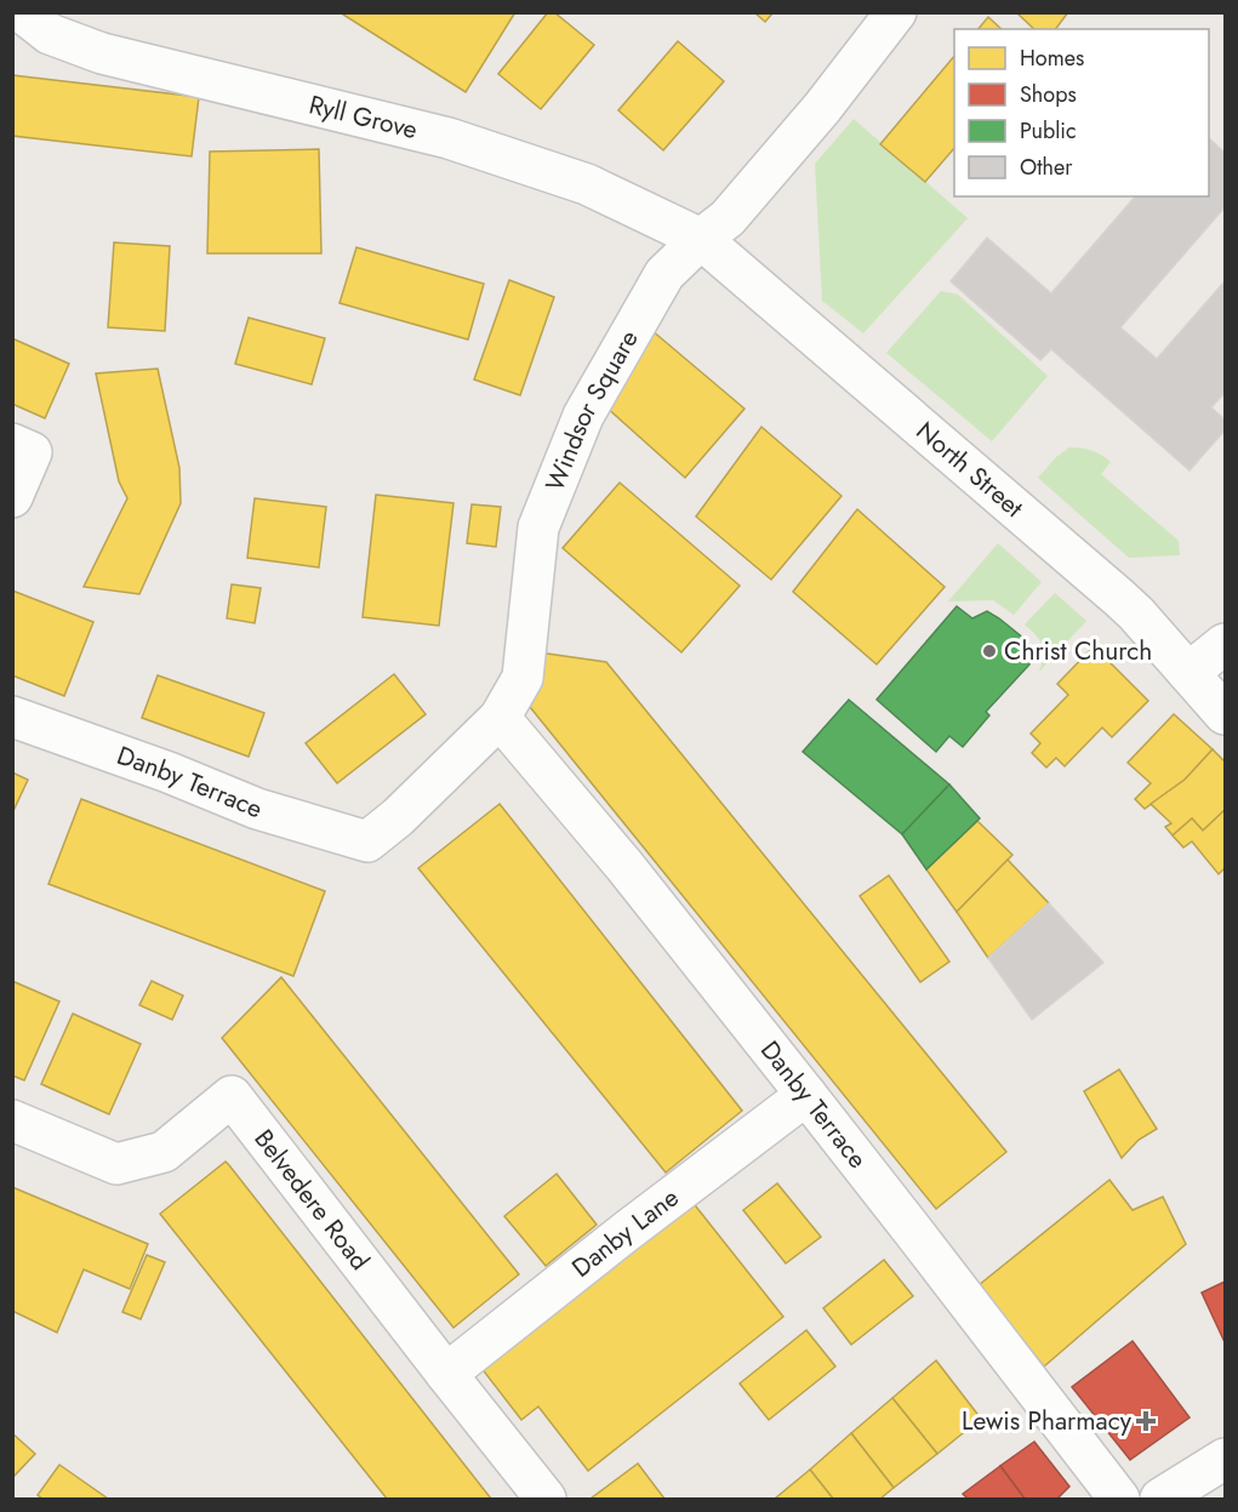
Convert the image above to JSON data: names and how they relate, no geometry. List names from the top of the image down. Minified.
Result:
{"streets":{"street":["Ryll Grove","Windsor Square","North Street","Danby Terrace","Belvedere Road","Danby Lane"]},"crossings":[["Ryll Grove","Windsor Square"],["Ryll Grove","North Street"],["Windsor Square","North Street"],["Windsor Square","Danby Terrace"],["Danby Terrace","Danby Lane"],["Belvedere Road","Danby Lane"]],"places":{"other":["Christ Church"],"health":["Lewis Pharmacy"]},"legend":["Homes","Shops","Public","Other"]}
